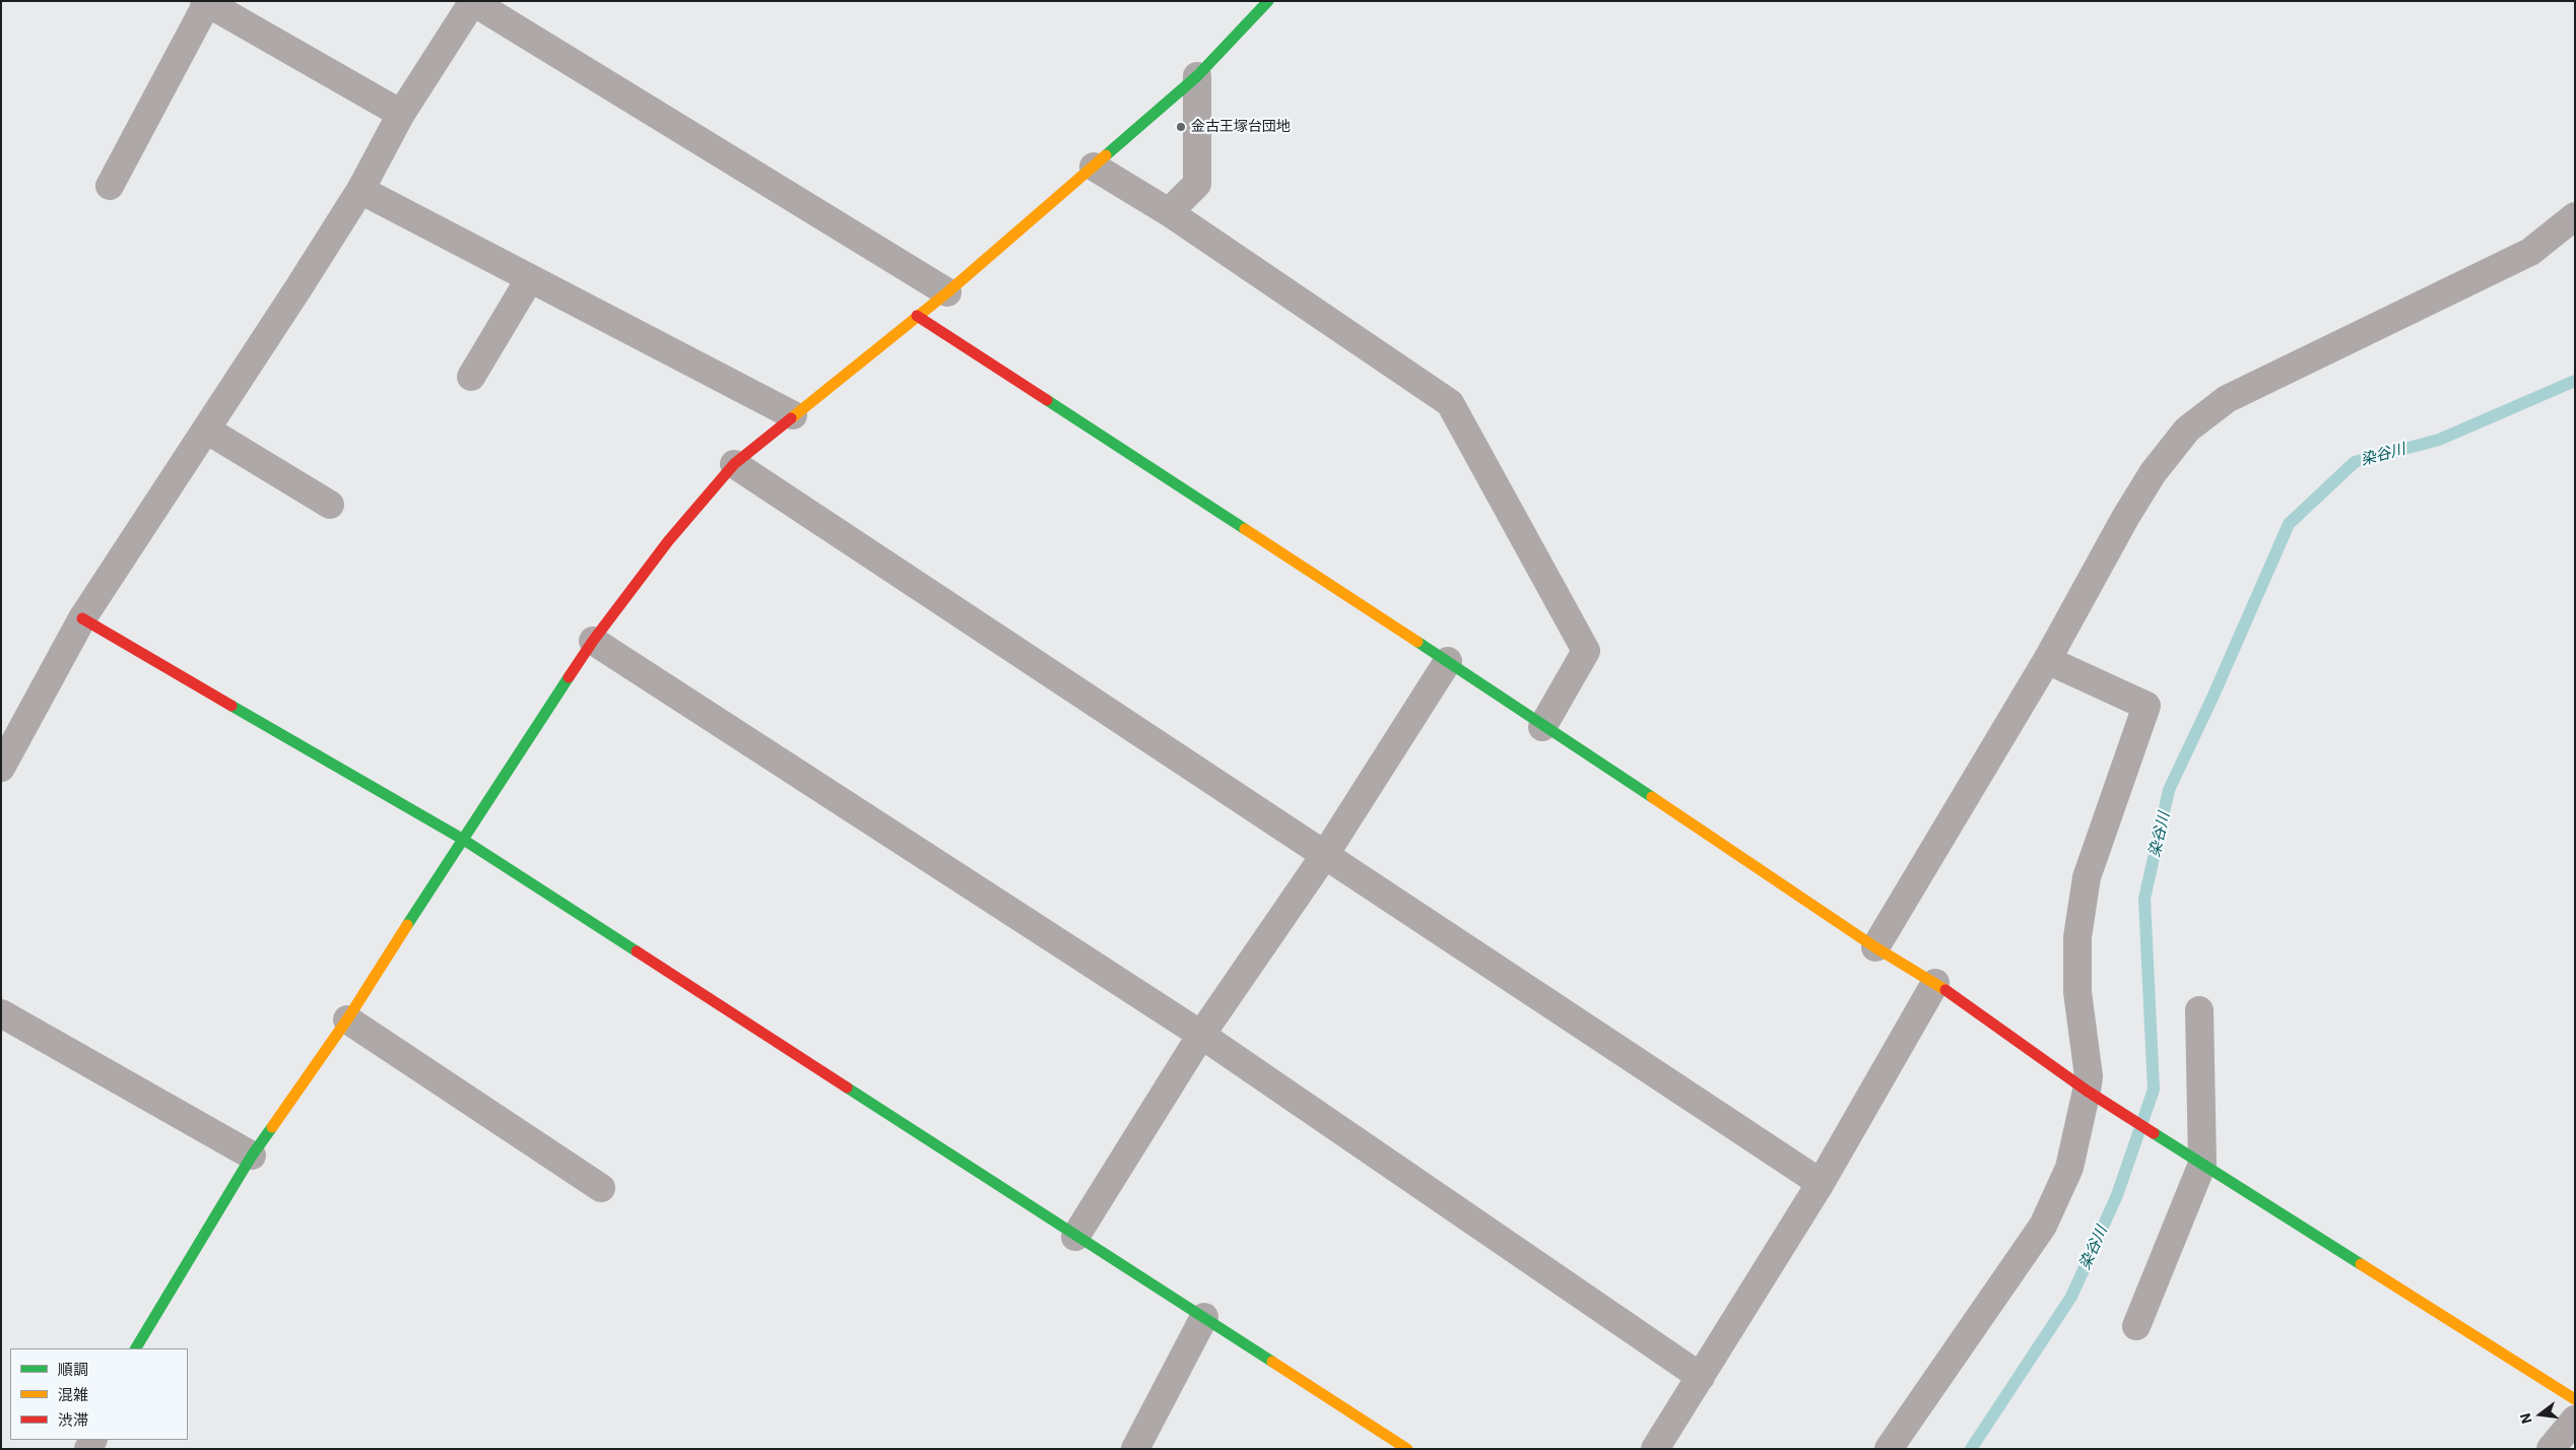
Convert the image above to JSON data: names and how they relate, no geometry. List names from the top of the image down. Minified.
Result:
{"water":["染谷川"],"places":["金古王塚台団地"],"legend":["順調","混雑","渋滞"],"north":"left"}
